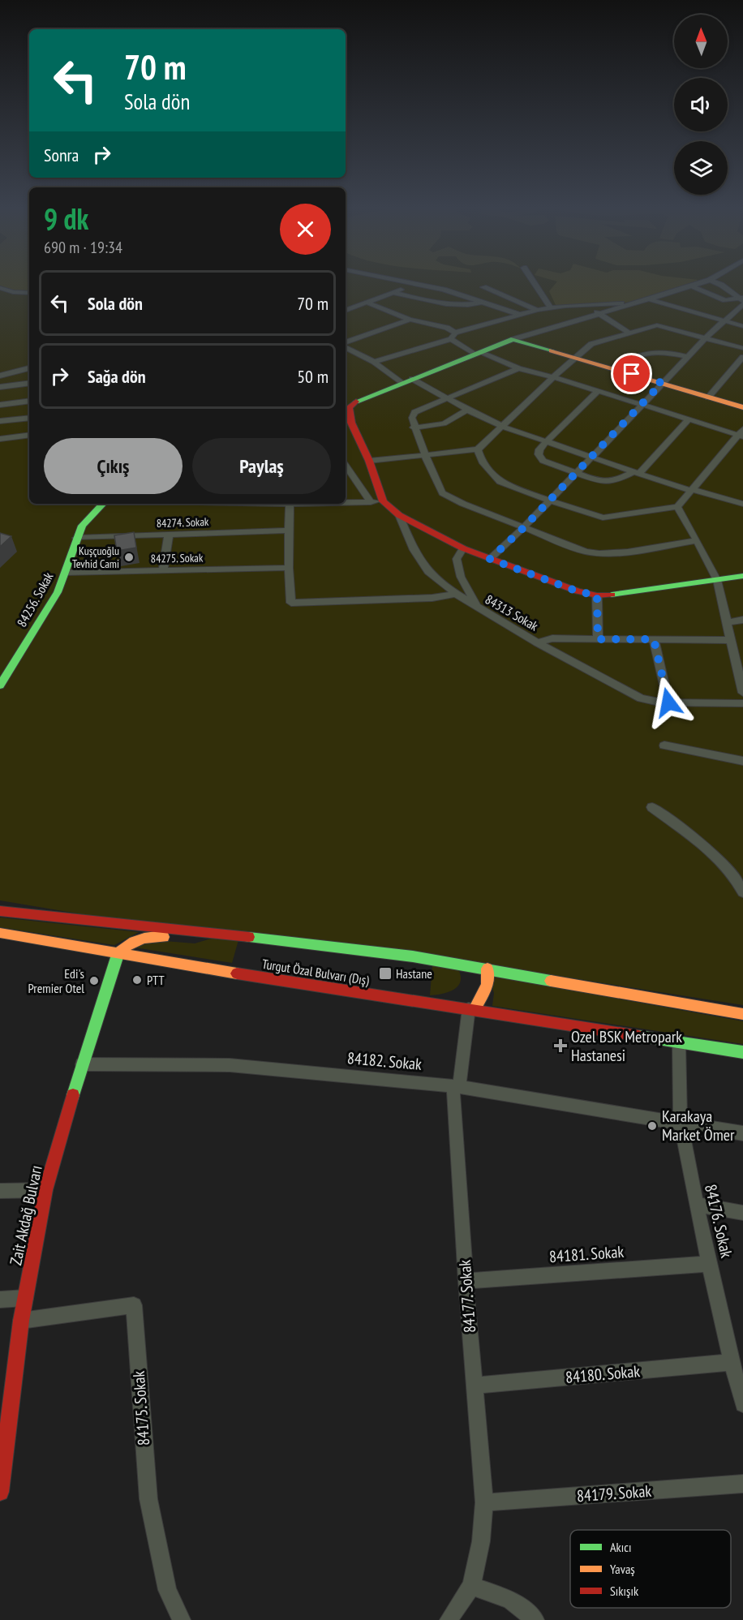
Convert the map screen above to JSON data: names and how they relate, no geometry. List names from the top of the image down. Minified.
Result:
{"streets":{"street":["84274. Sokak","84275. Sokak","84256. Sokak","84313 Sokak","Turgut Özal Bulvarı (Dış)","84182. Sokak","Zait Akdağ Bulvarı","84176. Sokak","84181. Sokak","84177. Sokak","84180. Sokak","84175. Sokak","84179. Sokak"]},"crossings":[["84274. Sokak","84256. Sokak"],["84275. Sokak","84256. Sokak"],["Turgut Özal Bulvarı (Dış)","Zait Akdağ Bulvarı"],["Turgut Özal Bulvarı (Dış)","84176. Sokak"],["Turgut Özal Bulvarı (Dış)","84177. Sokak"],["84182. Sokak","Zait Akdağ Bulvarı"],["84182. Sokak","84176. Sokak"],["84182. Sokak","84177. Sokak"],["Zait Akdağ Bulvarı","84175. Sokak"],["84176. Sokak","84181. Sokak"],["84176. Sokak","84180. Sokak"],["84181. Sokak","84177. Sokak"],["84177. Sokak","84180. Sokak"],["84177. Sokak","84179. Sokak"]],"places":{"other":["Kuşçuoğlu Tevhid Cami","PTT","Edi's Premier Otel","Karakaya Market Ömer"],"transit":["Hastane"],"health":["Ozel BSK Metropark Hastanesi"]},"legend":["Akıcı","Yavaş","Sıkışık"],"north":"top","page":{"turn":["70 m","Sola dön"],"then":"Sonra","heading":["9 dk","690 m · 19:34"],"list":[{"name":"Sola dön","value":"70 m"},{"name":"Sağa dön","value":"50 m"}],"buttons":["Çıkış","Paylaş"]}}
